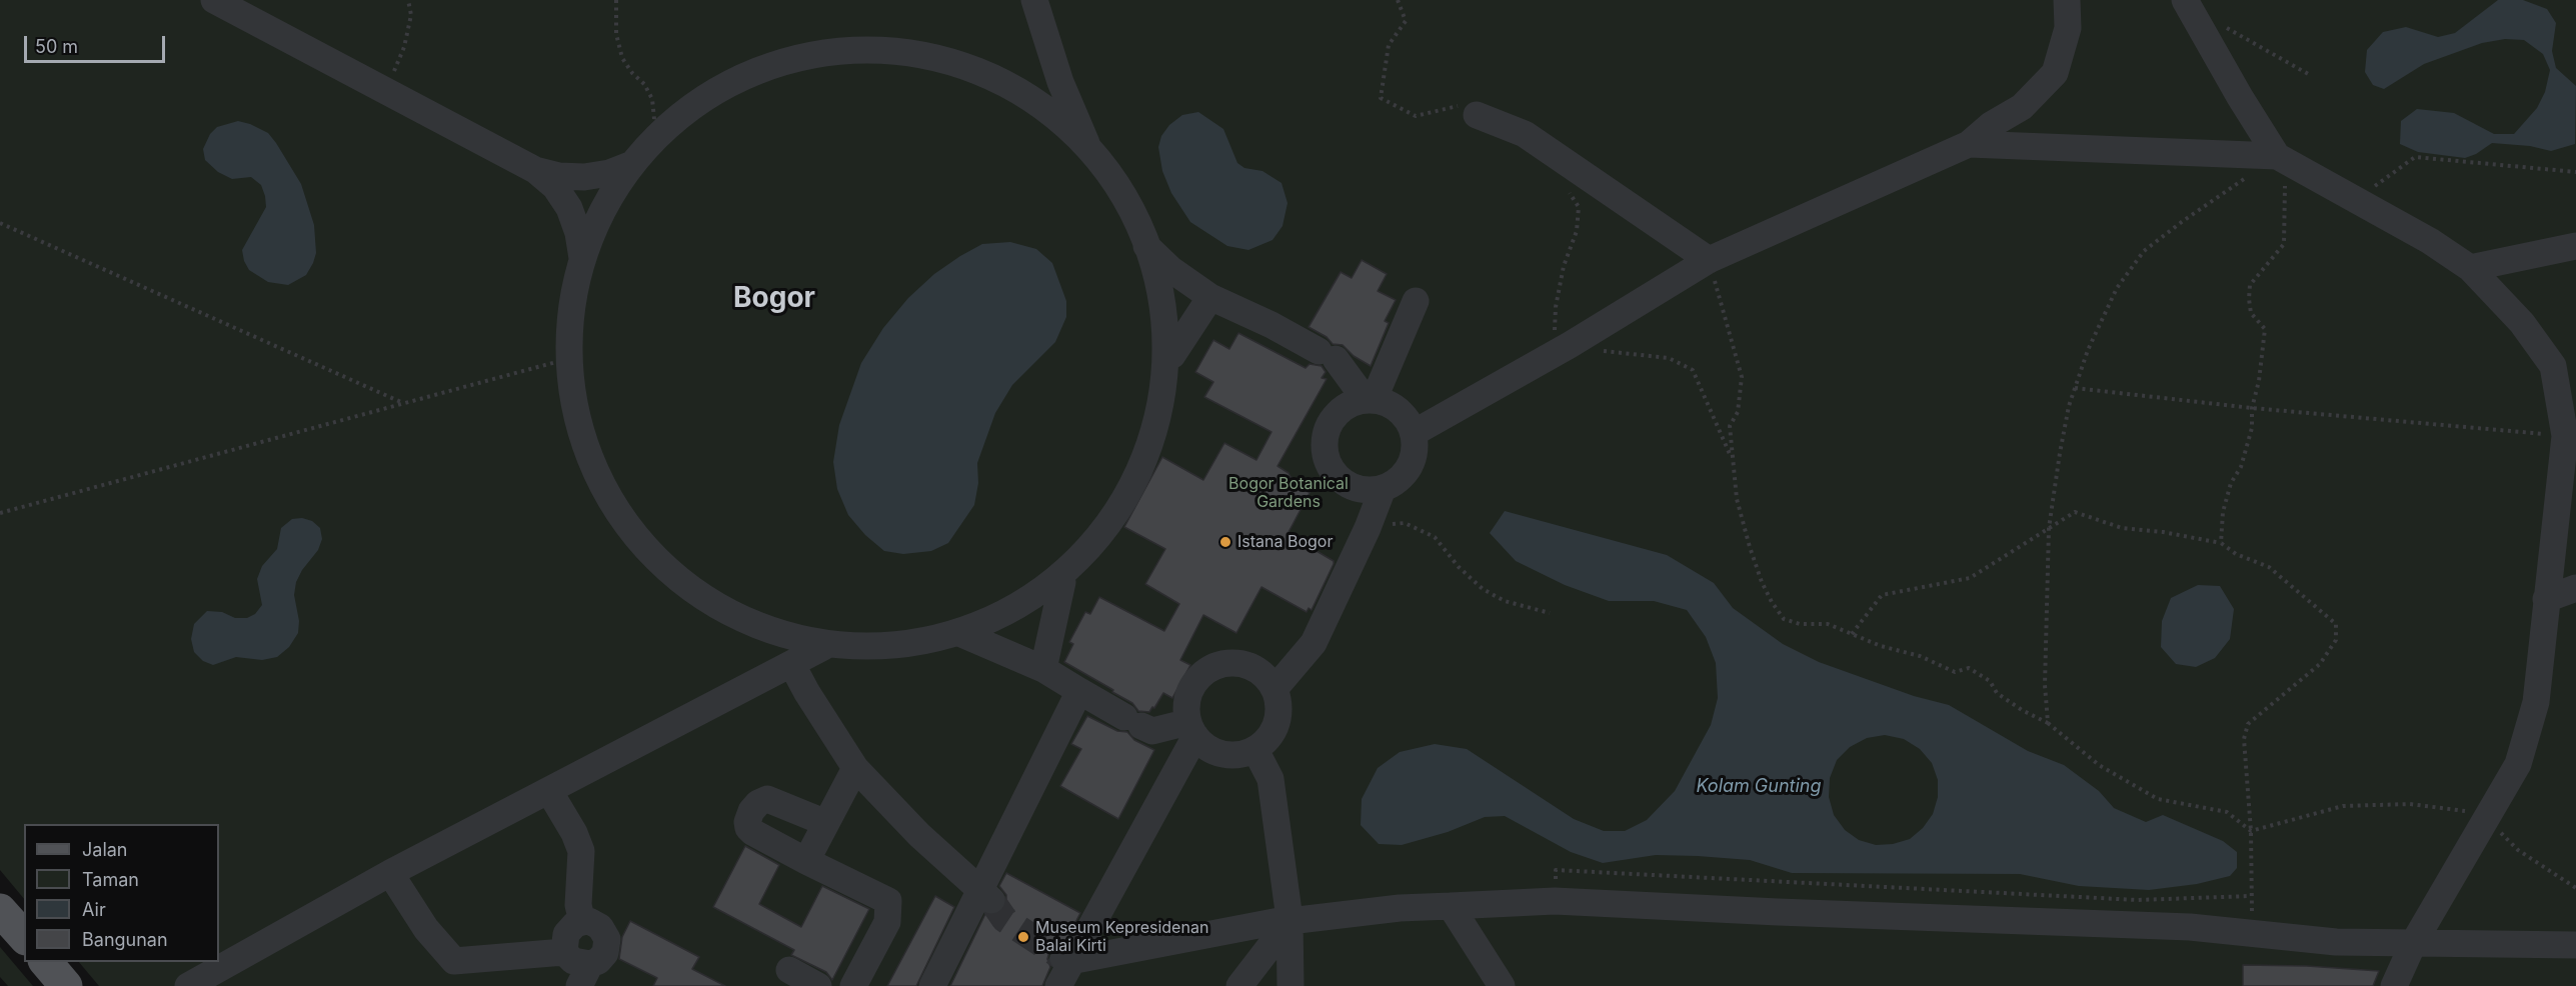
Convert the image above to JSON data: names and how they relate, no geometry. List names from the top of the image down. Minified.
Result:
{"districts":["Bogor"],"water":["Kolam Gunting"],"parks":["Bogor Botanical Gardens"],"places":["Istana Bogor","Museum Kepresidenan Balai Kirti"],"legend":["Jalan","Taman","Air","Bangunan"],"scale_bar":"50 m"}
